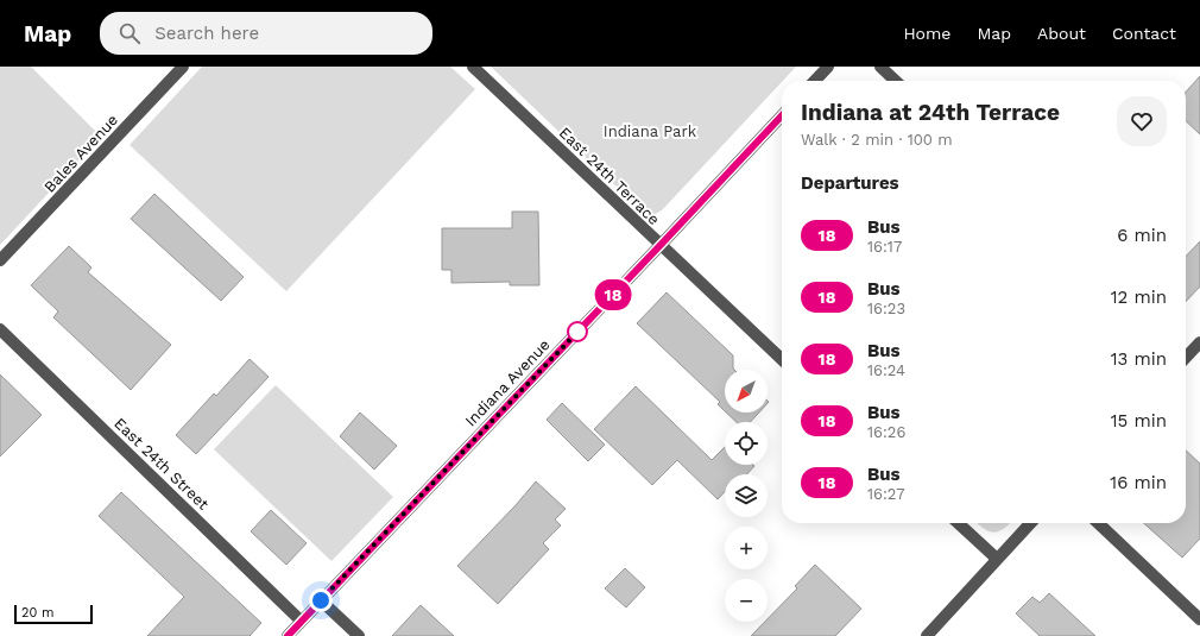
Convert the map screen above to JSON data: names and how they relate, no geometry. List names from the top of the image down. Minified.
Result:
{"streets":{"street":["Bales Avenue","East 24th Terrace","Indiana Avenue","East 24th Street"]},"crossings":[["East 24th Terrace","Indiana Avenue"],["Indiana Avenue","East 24th Street"]],"parks":["Indiana Park"],"lines":["bus line 18"],"scale_bar":"20 m","north":"bottom left","page":{"header":"Map","search":"Search here","nav":["Home","Map","About","Contact"],"on_map":"18","heading":[["Indiana at 24th Terrace","Walk · 2 min · 100 m"],"Departures"],"list":[{"mark":"18","name":"Bus","note":"16:17","value":"6 min"},{"mark":"18","name":"Bus","note":"16:23","value":"12 min"},{"mark":"18","name":"Bus","note":"16:24","value":"13 min"},{"mark":"18","name":"Bus","note":"16:26","value":"15 min"},{"mark":"18","name":"Bus","note":"16:27","value":"16 min"}],"map_buttons":["+","−"],"scale":"20 m"}}
